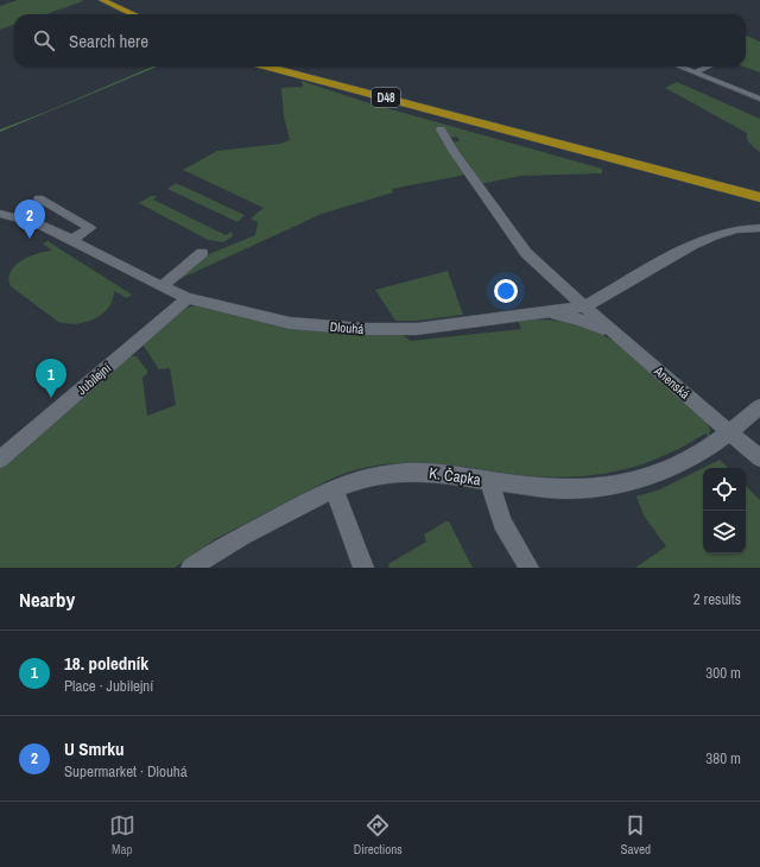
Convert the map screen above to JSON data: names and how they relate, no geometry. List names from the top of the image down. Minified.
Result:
{"streets":{"highway":["D48"],"street":["Dlouhá","Jubilejní","Anenská","K. Čapka"]},"crossings":[["Dlouhá","Jubilejní"],["Dlouhá","Anenská"],["Anenská","K. Čapka"]],"page":{"search":"Search here","pins":["2","1"],"heading":["Nearby","2 results"],"list":[{"mark":"1","name":"18. poledník","note":"Place · Jubilejní","value":"300 m"},{"mark":"2","name":"U Smrku","note":"Supermarket · Dlouhá","value":"380 m"}],"nav":["Map","Directions","Saved"]}}
